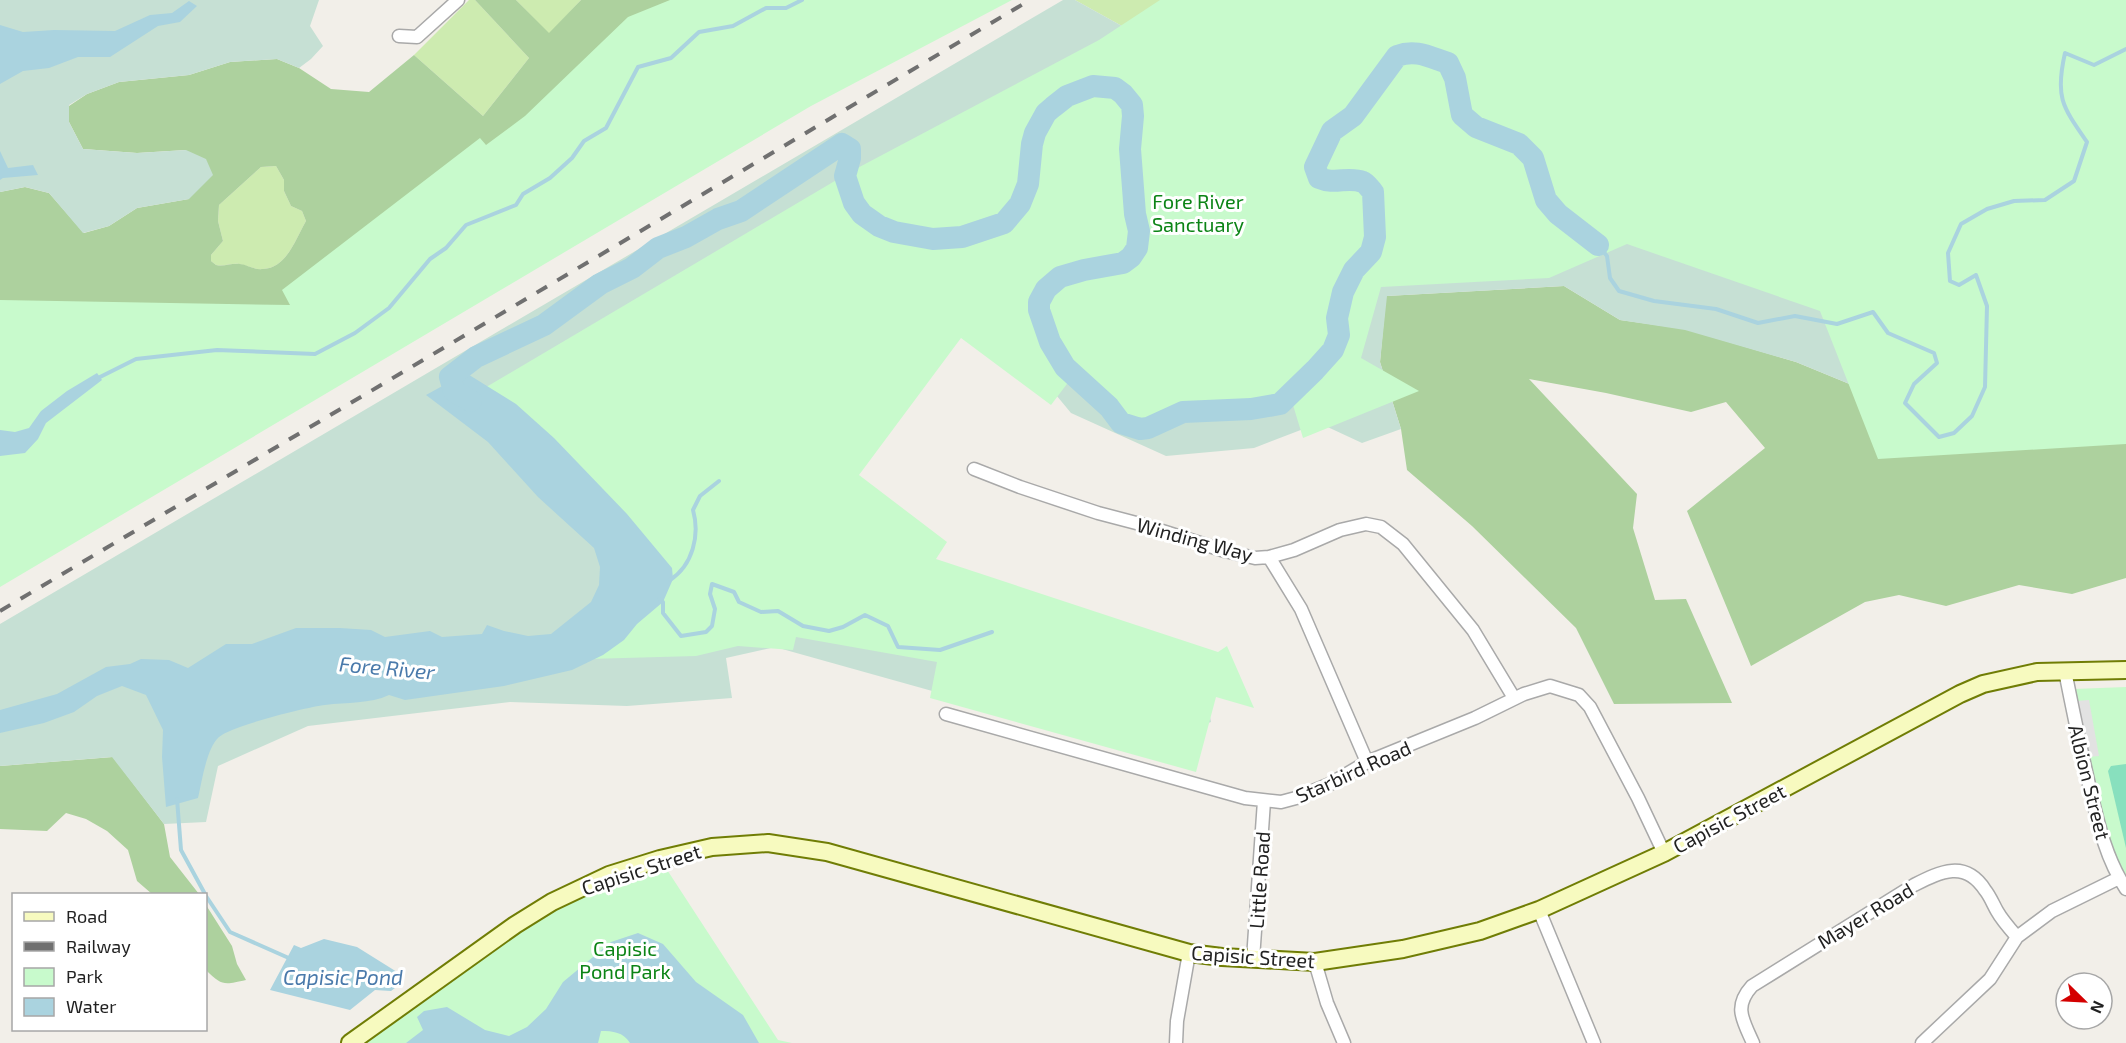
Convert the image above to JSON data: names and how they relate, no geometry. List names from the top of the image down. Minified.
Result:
{"streets":{"street":["Winding Way","Starbird Road","Albion Street","Capisic Street","Little Road","Mayer Road"]},"crossings":[["Winding Way","Starbird Road"],["Starbird Road","Capisic Street"],["Starbird Road","Little Road"],["Albion Street","Capisic Street"],["Capisic Street","Little Road"]],"water":["Fore River","Capisic Pond"],"parks":["Fore River Sanctuary","Capisic Pond Park"],"legend":["Road","Railway","Park","Water"],"north":"bottom right"}
